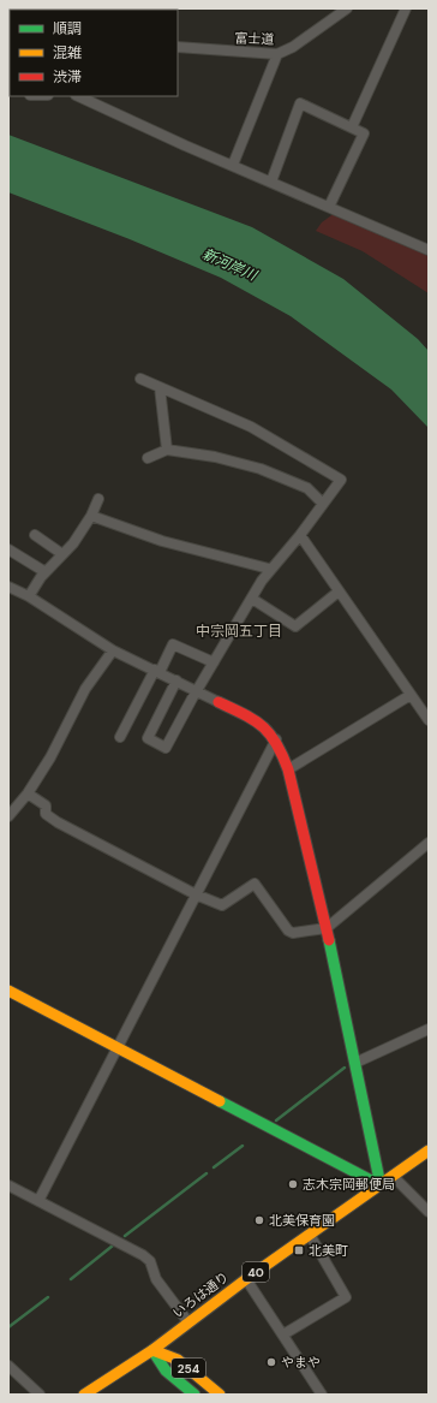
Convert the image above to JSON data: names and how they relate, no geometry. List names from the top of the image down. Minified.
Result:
{"streets":{"main road":["40","いろは通り","254"],"street":["富士道"]},"crossings":[["いろは通り","254"]],"districts":["中宗岡五丁目"],"water":["新河岸川"],"places":{"other":["志木宗岡郵便局","北美保育園","やまや"],"transit":["北美町"]},"legend":["順調","混雑","渋滞"]}
